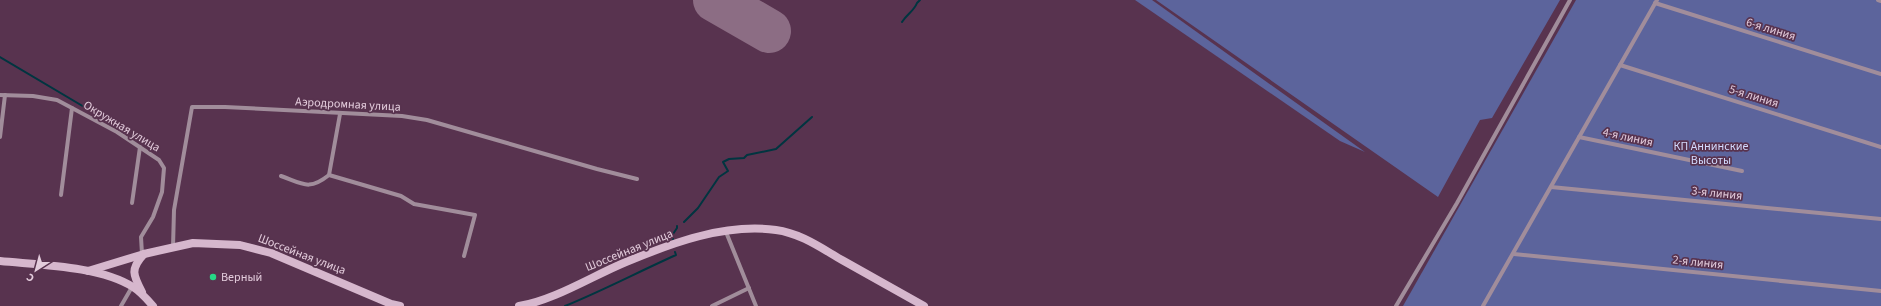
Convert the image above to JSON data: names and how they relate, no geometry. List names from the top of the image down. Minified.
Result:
{"streets":{"main road":["Шоссейная улица"],"street":["6-я линия","5-я линия","Аэродромная улица","Окружная улица","4-я линия","3-я линия","2-я линия"]},"crossings":[["Аэродромная улица","Шоссейная улица"],["Окружная улица","Шоссейная улица"]],"parks":["КП Аннинские Высоты"],"places":["Верный"],"north":"bottom left"}
